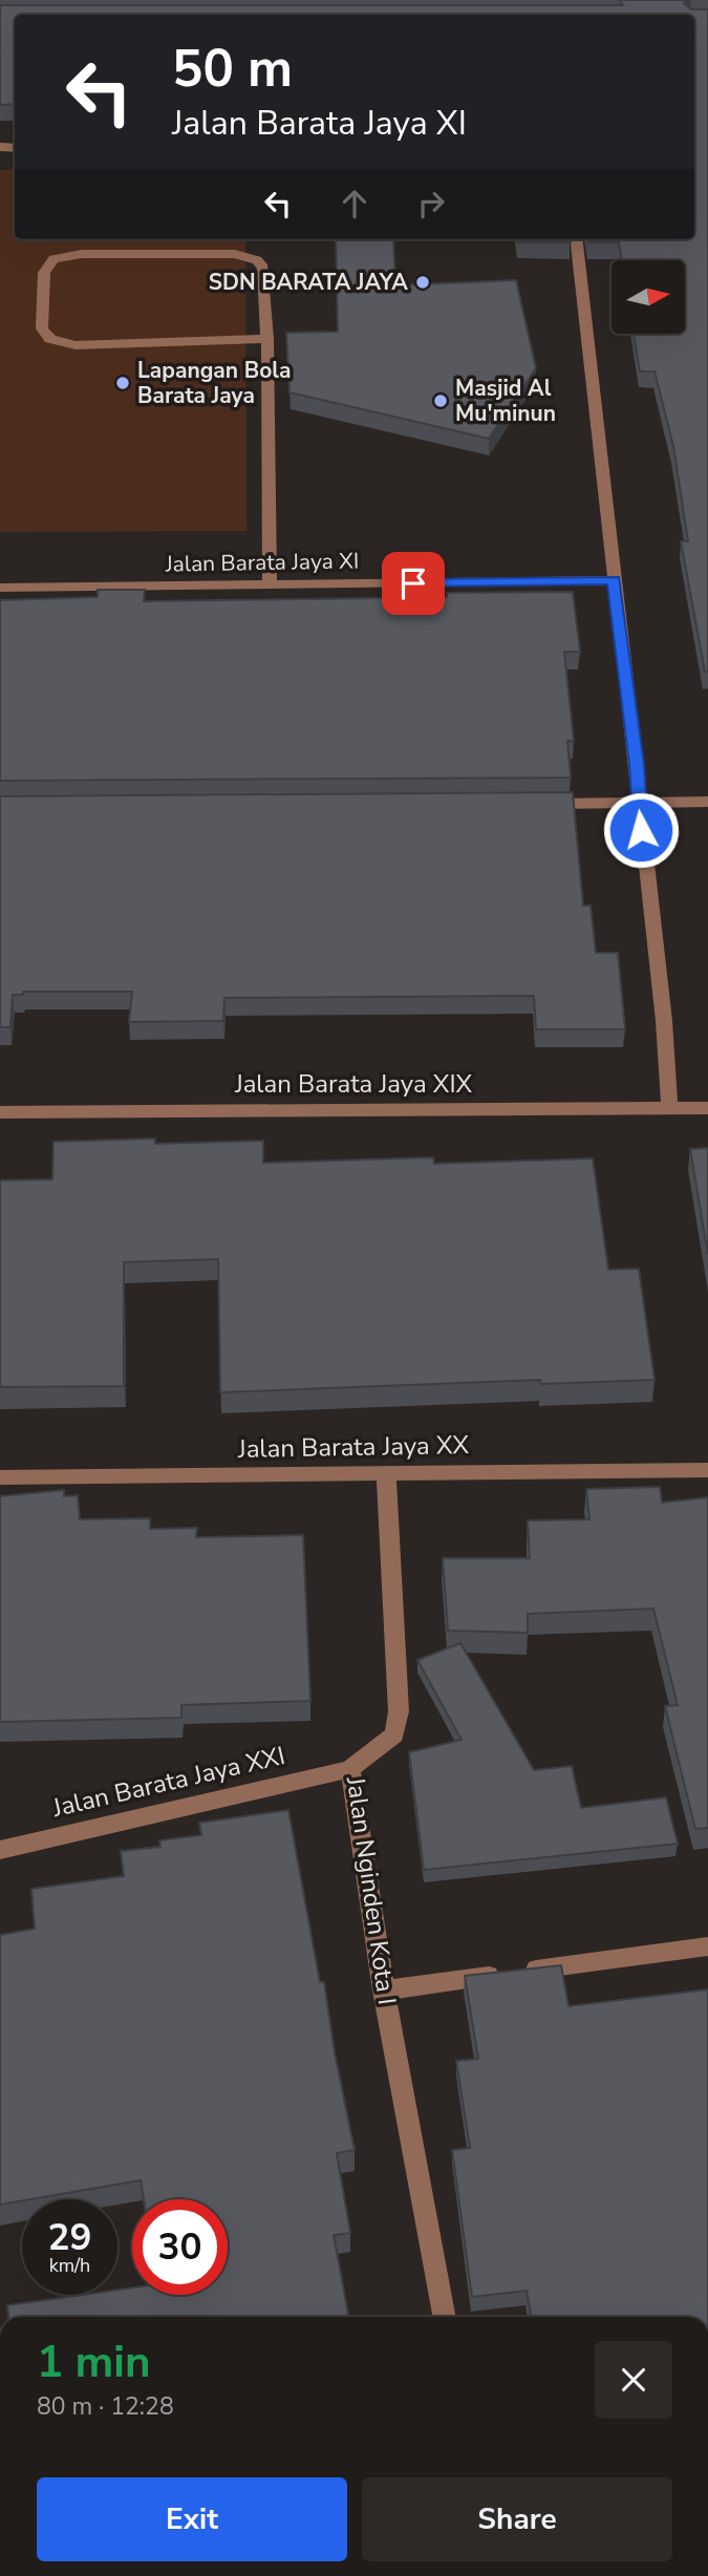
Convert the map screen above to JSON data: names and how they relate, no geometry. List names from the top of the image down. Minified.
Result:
{"streets":{"street":["Jalan Barata Jaya XI","Jalan Barata Jaya XIX","Jalan Barata Jaya XX","Jalan Barata Jaya XXI","Jalan Nginden Kota I"]},"crossings":[["Jalan Barata Jaya XX","Jalan Nginden Kota I"],["Jalan Barata Jaya XXI","Jalan Nginden Kota I"]],"places":["SDN BARATA JAYA","Lapangan Bola Barata Jaya","Masjid Al Mu'minun"],"north":"right","page":{"turn":["50 m","Jalan Barata Jaya XI"],"speed":"29 km/h","limit":"30","heading":["1 min","80 m · 12:28"],"buttons":["Exit","Share"]}}
